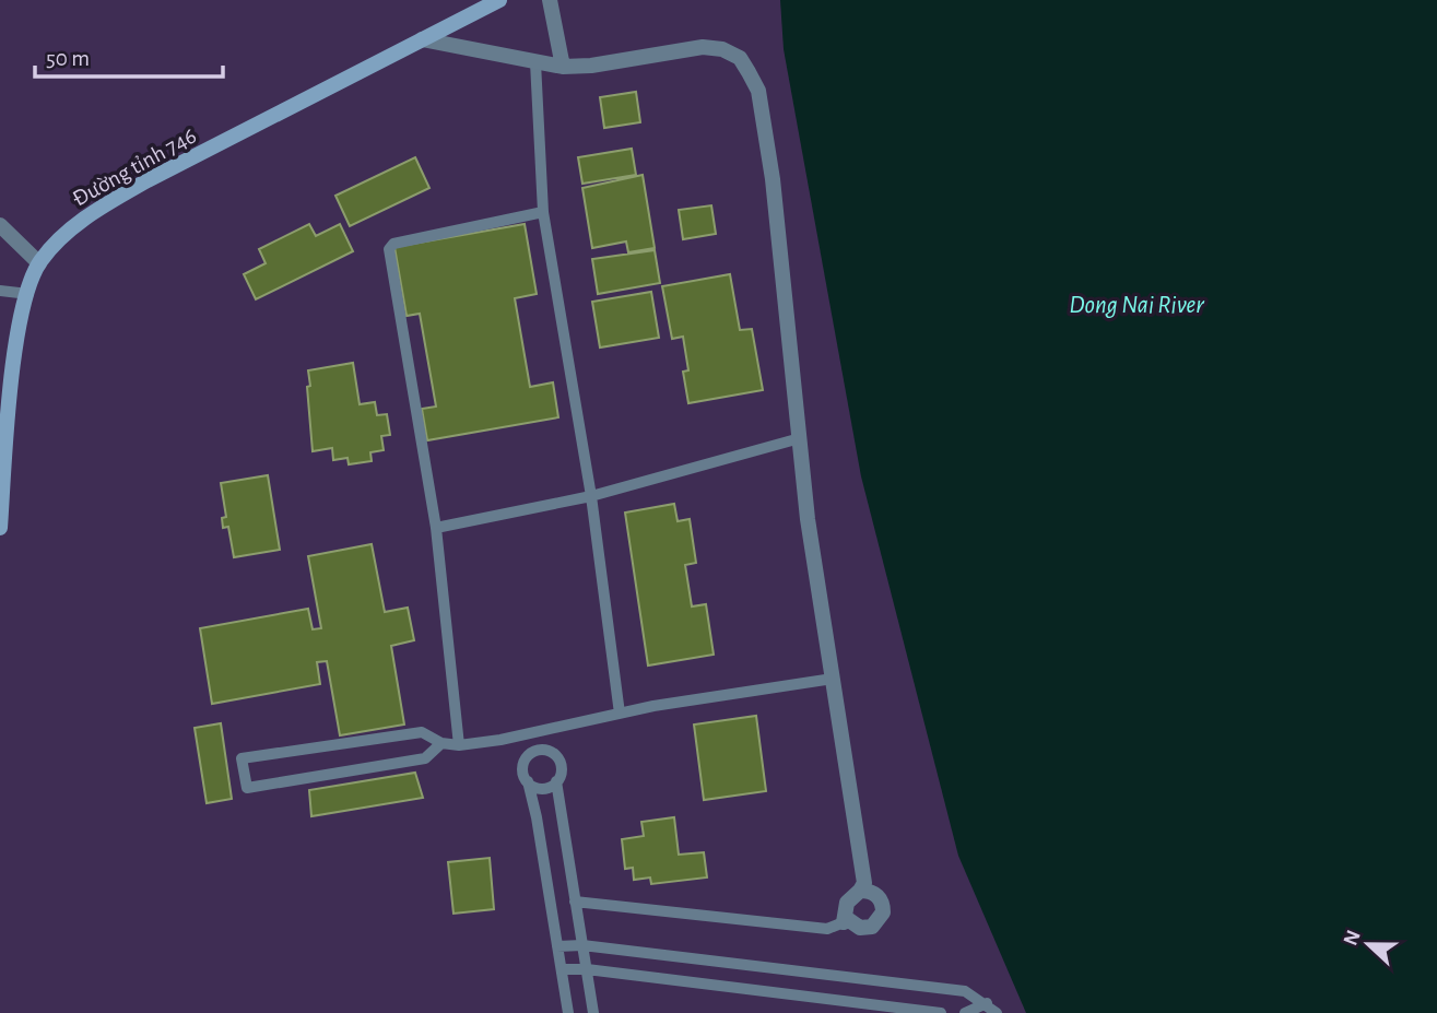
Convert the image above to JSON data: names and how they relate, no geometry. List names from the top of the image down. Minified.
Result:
{"streets":{"main road":["Đường tỉnh 746"]},"water":["Dong Nai River"],"scale_bar":"50 m","north":"left"}
